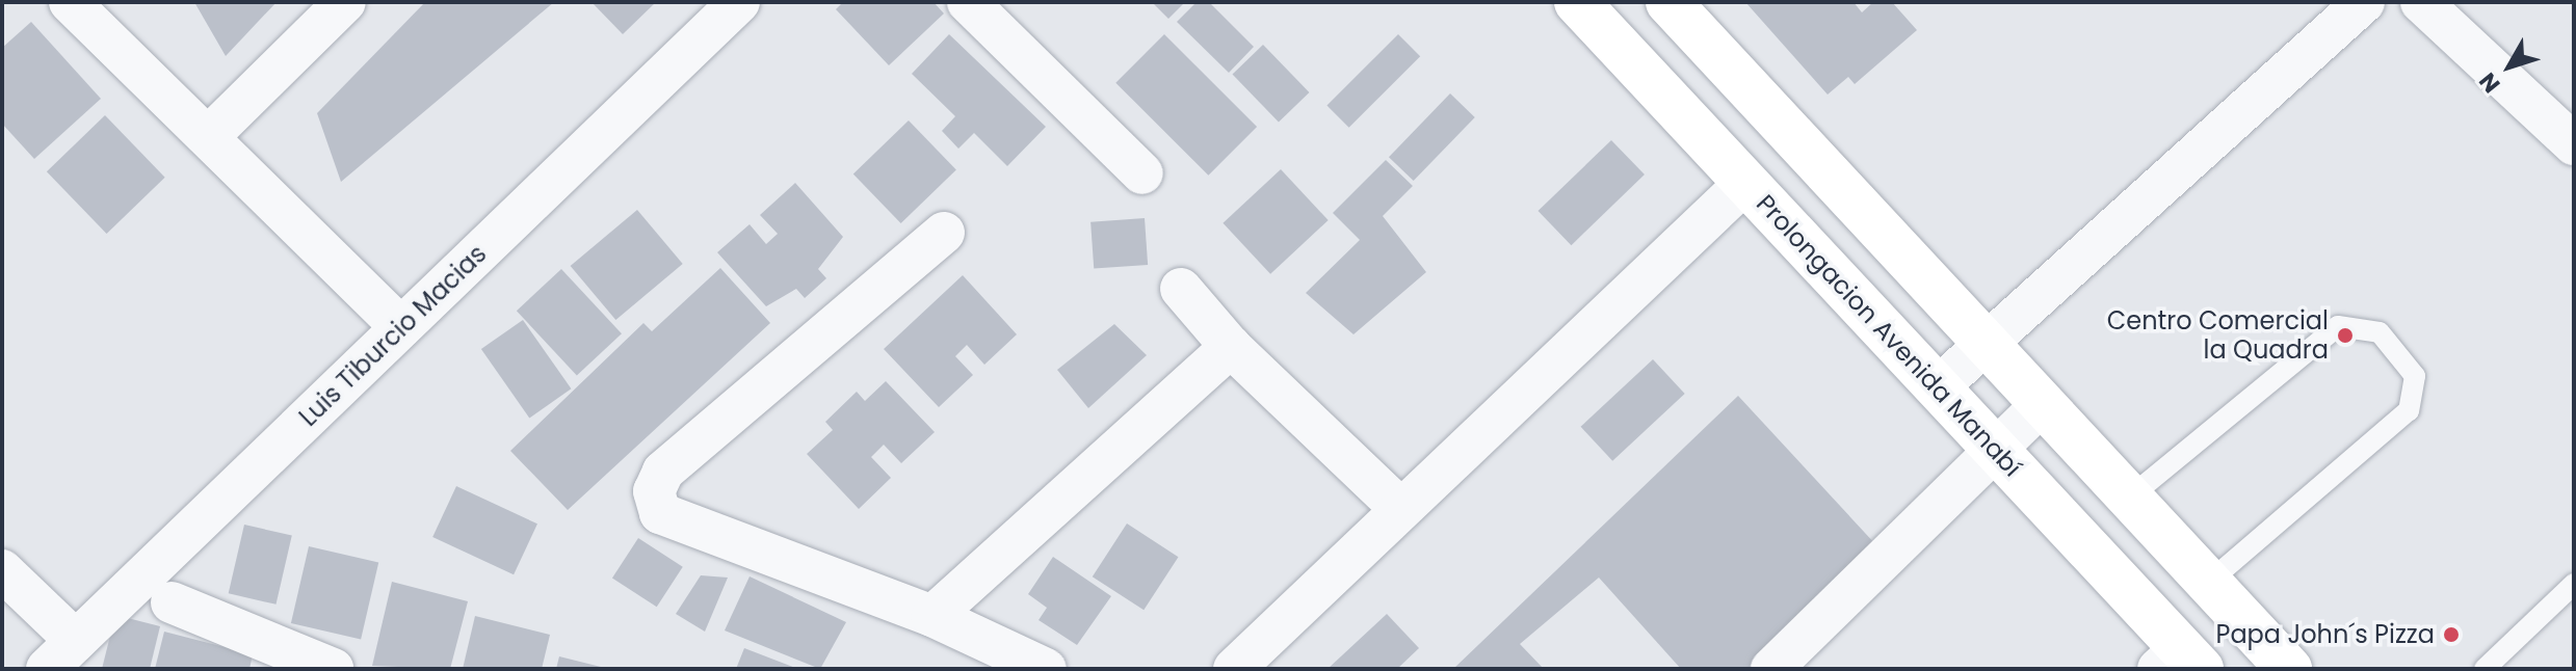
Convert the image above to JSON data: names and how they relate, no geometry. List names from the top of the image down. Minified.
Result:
{"streets":{"main road":["Prolongacion Avenida Manabí"],"street":["Luis Tiburcio Macias"]},"places":["Centro Comercial la Quadra","Papa John´s Pizza"],"north":"bottom left"}
